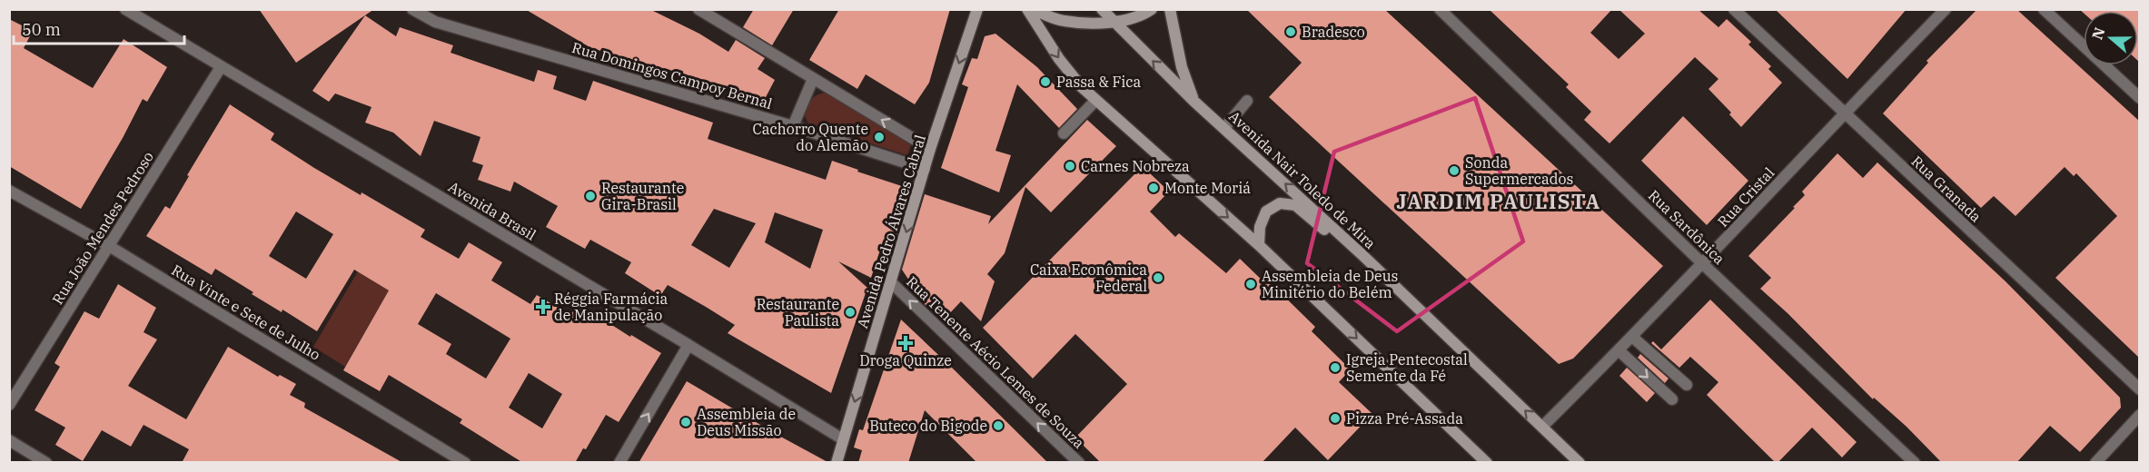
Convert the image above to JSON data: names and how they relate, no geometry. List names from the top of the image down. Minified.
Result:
{"streets":{"main road":["Avenida Nair Toledo de Mira","Avenida Pedro Álvares Cabral"],"street":["Rua Domingos Campoy Bernal","Rua Granada","Rua Cristal","Avenida Brasil","Rua Sardônica","Rua João Mendes Pedroso","Rua Vinte e Sete de Julho","Rua Tenente Aécio Lemes de Souza"]},"crossings":[["Rua Domingos Campoy Bernal","Avenida Pedro Álvares Cabral"],["Avenida Nair Toledo de Mira","Rua Cristal"],["Rua Granada","Rua Cristal"],["Rua Cristal","Rua Sardônica"],["Avenida Brasil","Rua João Mendes Pedroso"],["Avenida Brasil","Avenida Pedro Álvares Cabral"],["Rua João Mendes Pedroso","Rua Vinte e Sete de Julho"],["Avenida Pedro Álvares Cabral","Rua Tenente Aécio Lemes de Souza"]],"one_way":["Avenida Pedro Álvares Cabral","Rua Tenente Aécio Lemes de Souza"],"districts":["JARDIM PAULISTA"],"places":{"other":["Bradesco","Passa & Fica","Cachorro Quente do Alemão","Carnes Nobreza","Sonda Supermercados","Monte Moriá","Restaurante Gira-Brasil","Caixa Econômica Federal","Assembleia de Deus Minitério do Belém","Restaurante Paulista","Igreja Pentecostal Semente da Fé","Pizza Pré-Assada","Assembleia de Deus Missão","Buteco do Bigode"],"health":["Réggia Farmácia de Manipulação","Droga Quinze"]},"scale_bar":"50 m","north":"left"}
